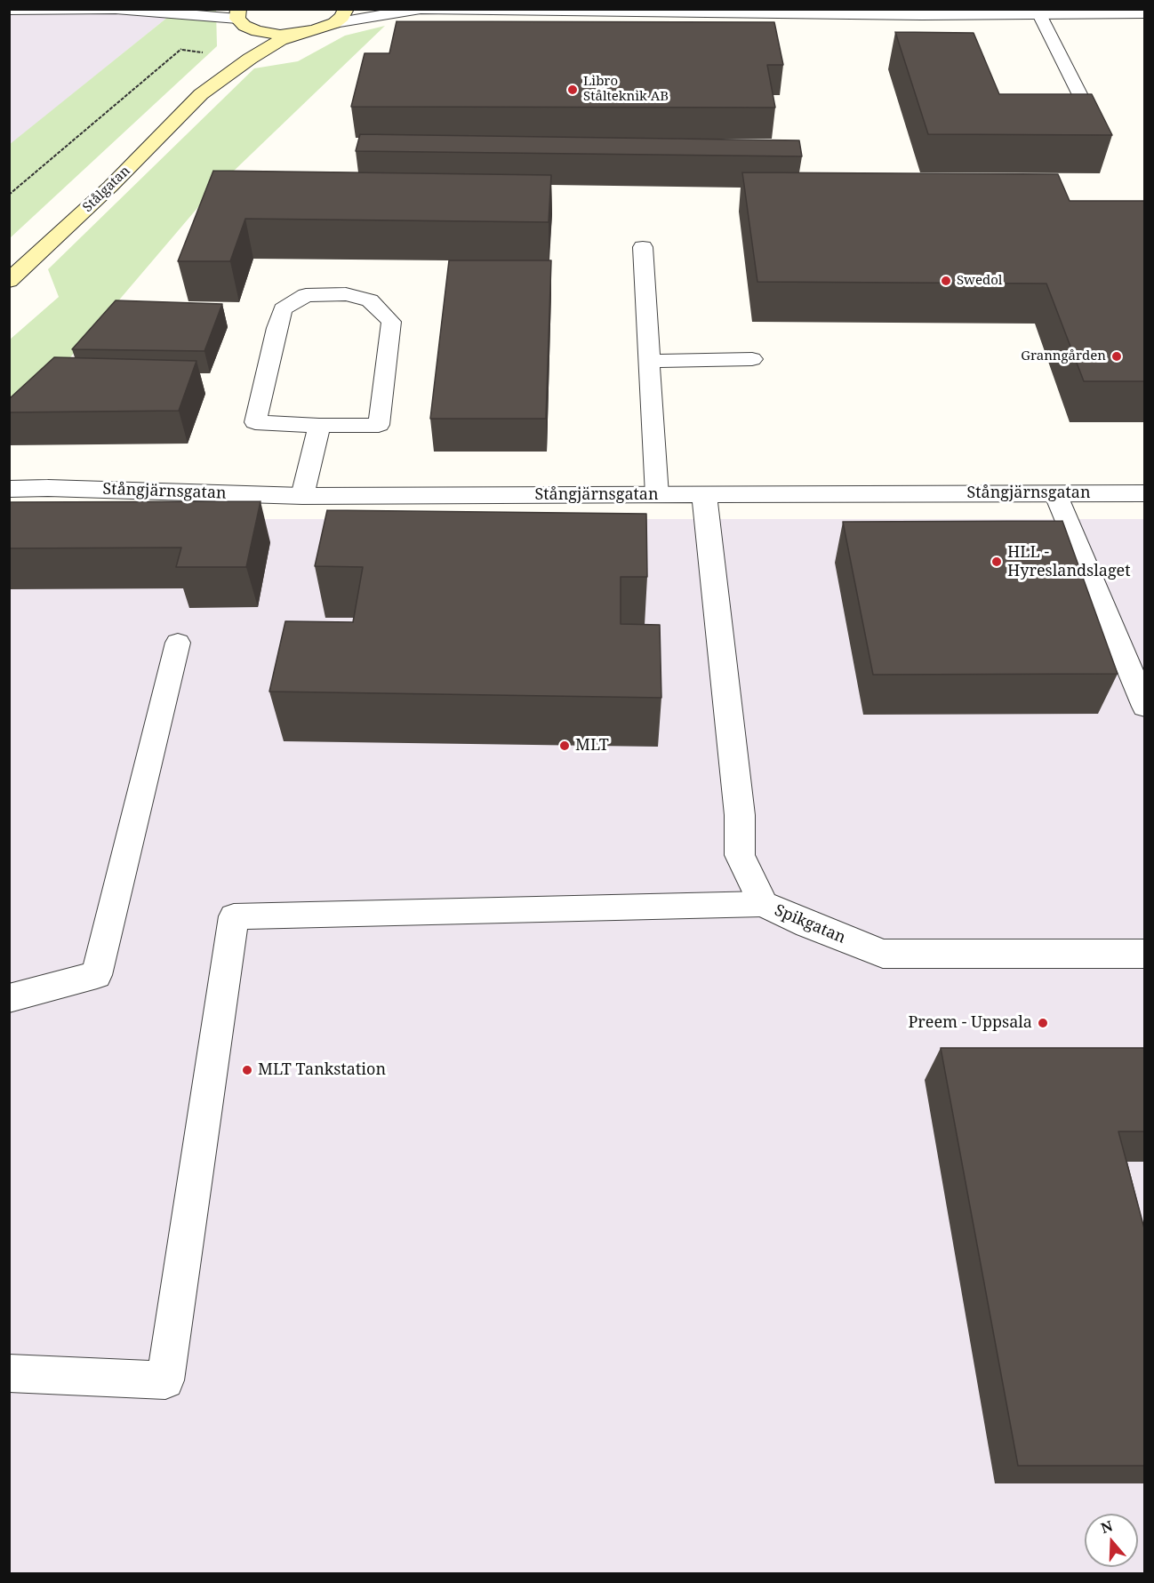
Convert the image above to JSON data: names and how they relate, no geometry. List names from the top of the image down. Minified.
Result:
{"streets":{"main road":["Stålgatan"],"street":["Stångjärnsgatan","Spikgatan"]},"crossings":[["Stångjärnsgatan","Spikgatan"]],"places":["Libro Stålteknik AB","Swedol","Granngården","HLL - Hyreslandslaget","MLT","Preem - Uppsala","MLT Tankstation"],"north":"top"}
